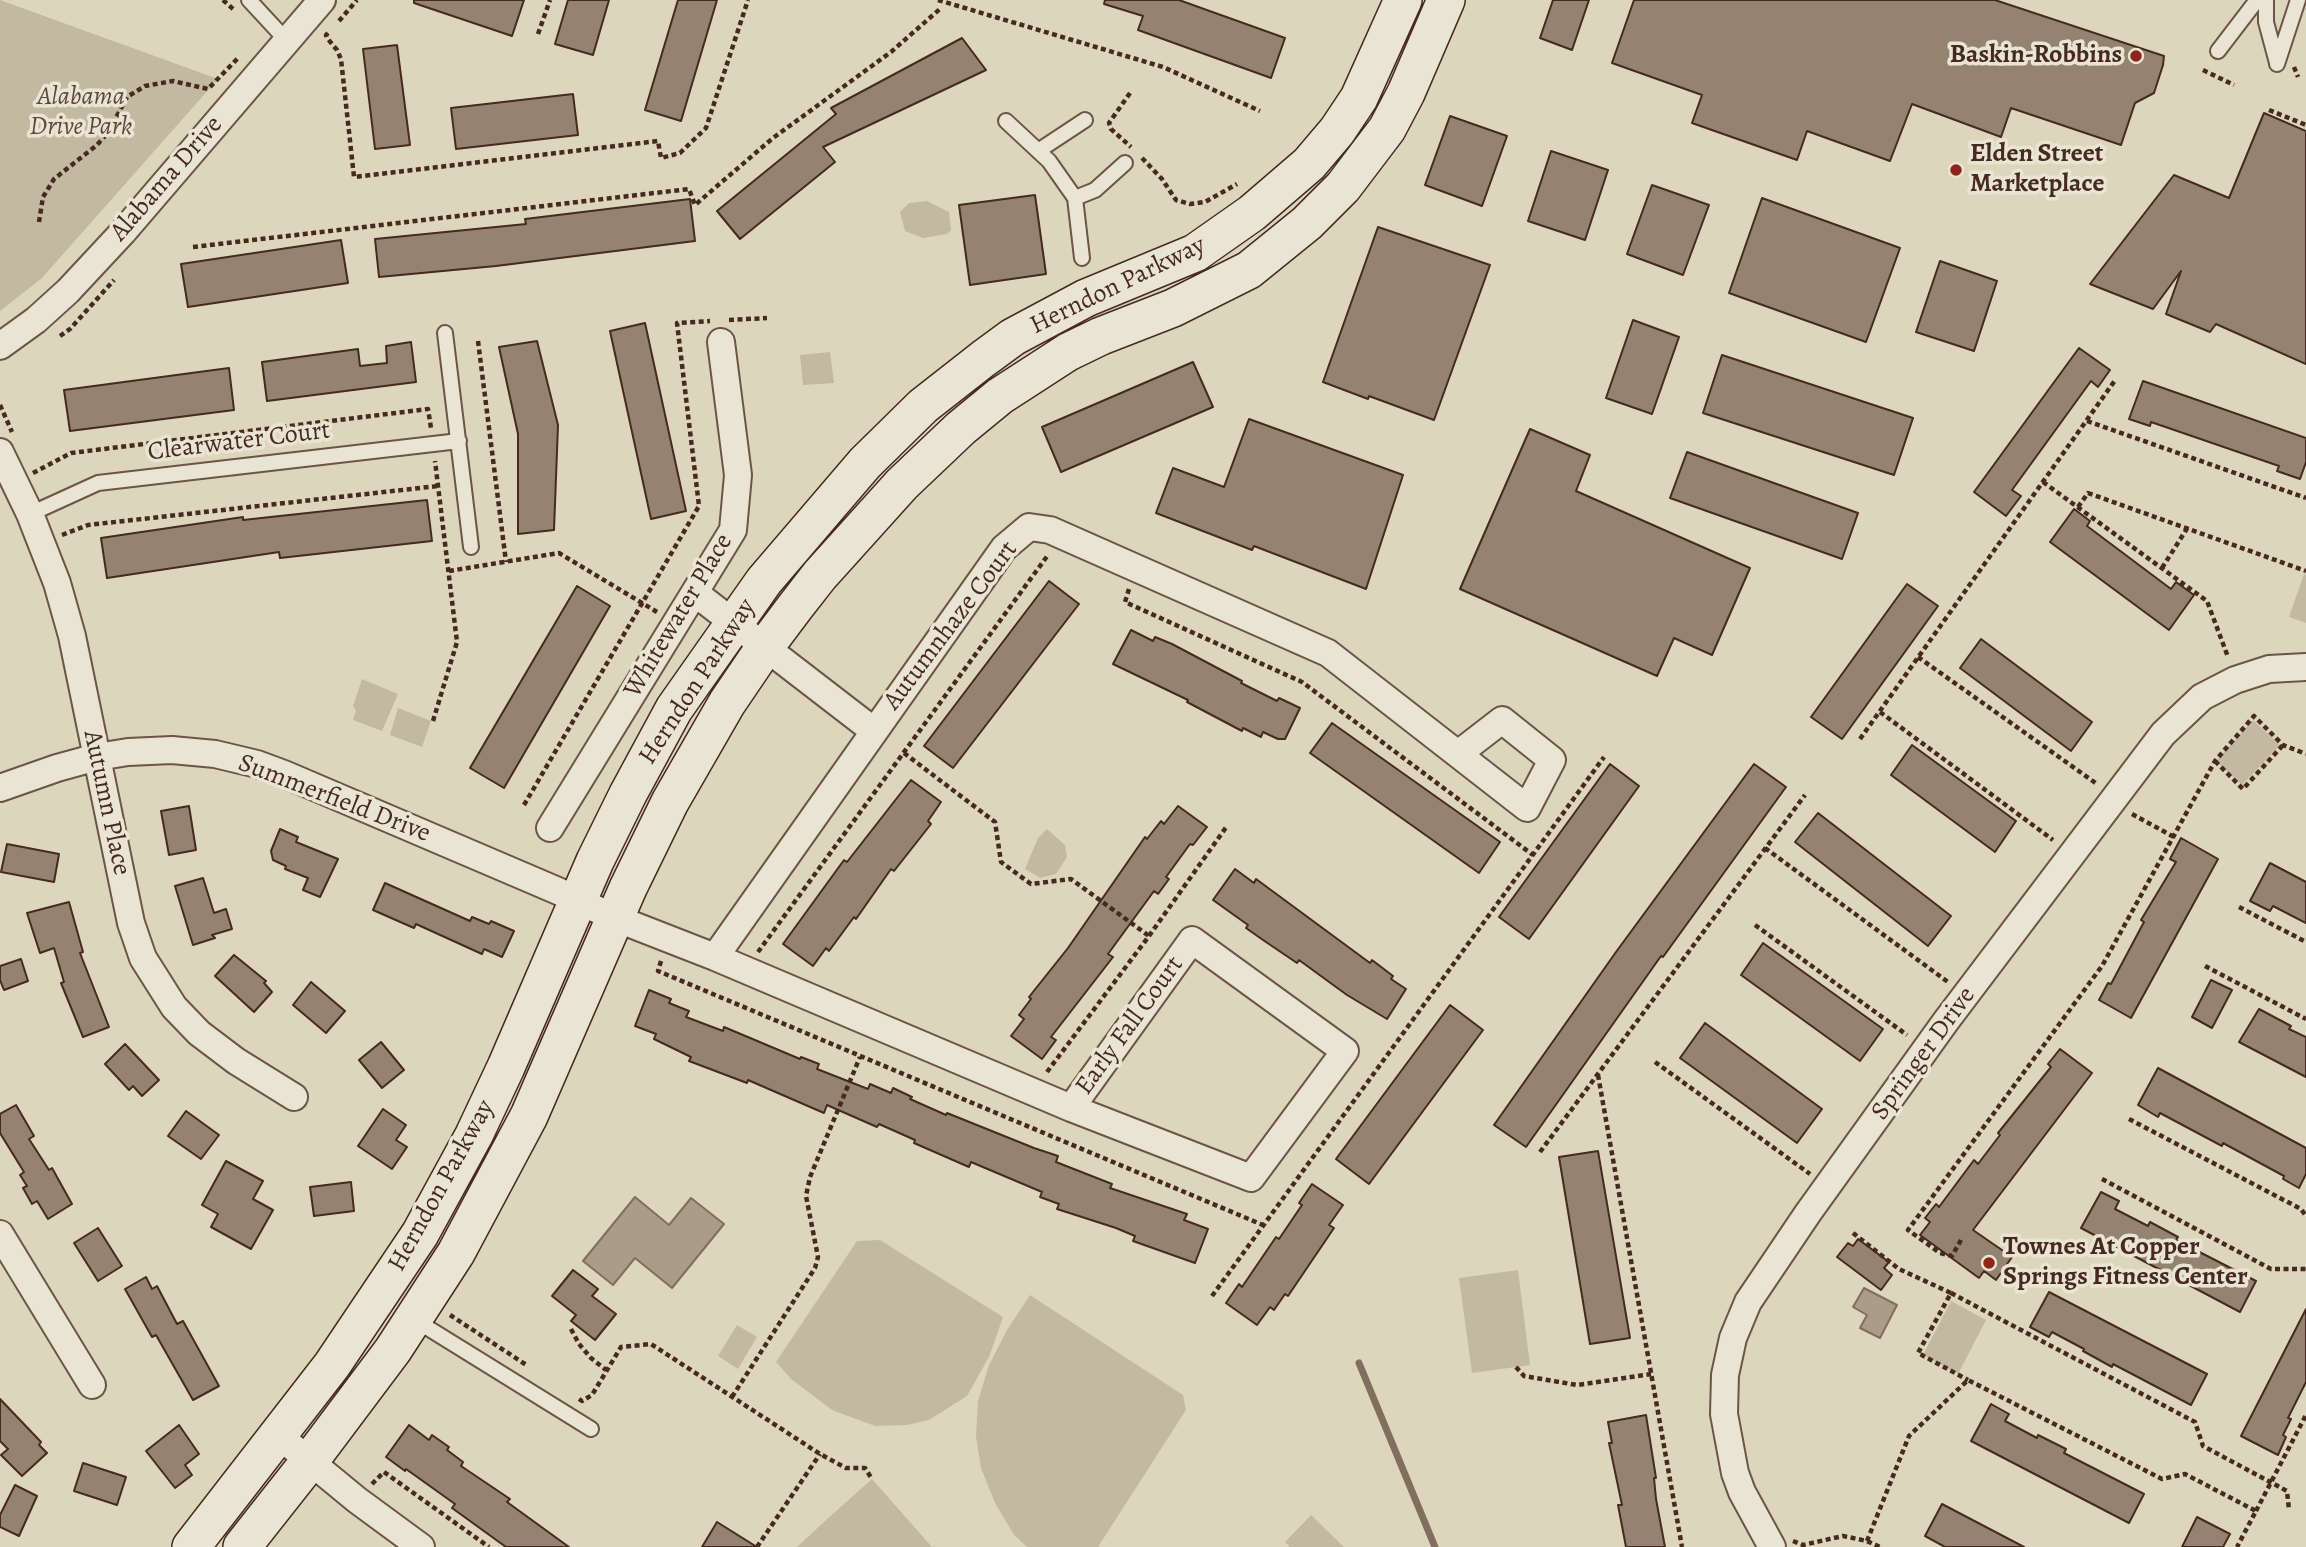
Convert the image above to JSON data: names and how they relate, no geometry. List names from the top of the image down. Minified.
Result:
{"streets":{"main road":["Herndon Parkway"],"street":["Alabama Drive","Whitewater Place","Autumnhaze Court","Summerfield Drive","Autumn Place","Early Fall Court","Springer Drive"],"lane":["Clearwater Court"]},"crossings":[["Herndon Parkway","Summerfield Drive"],["Herndon Parkway","Early Fall Court"],["Clearwater Court","Autumn Place"],["Autumnhaze Court","Early Fall Court"],["Summerfield Drive","Autumn Place"],["Summerfield Drive","Early Fall Court"]],"parks":["Alabama Drive Park"],"places":["Baskin-Robbins","Elden Street Marketplace","Townes At Copper Springs Fitness Center"]}
